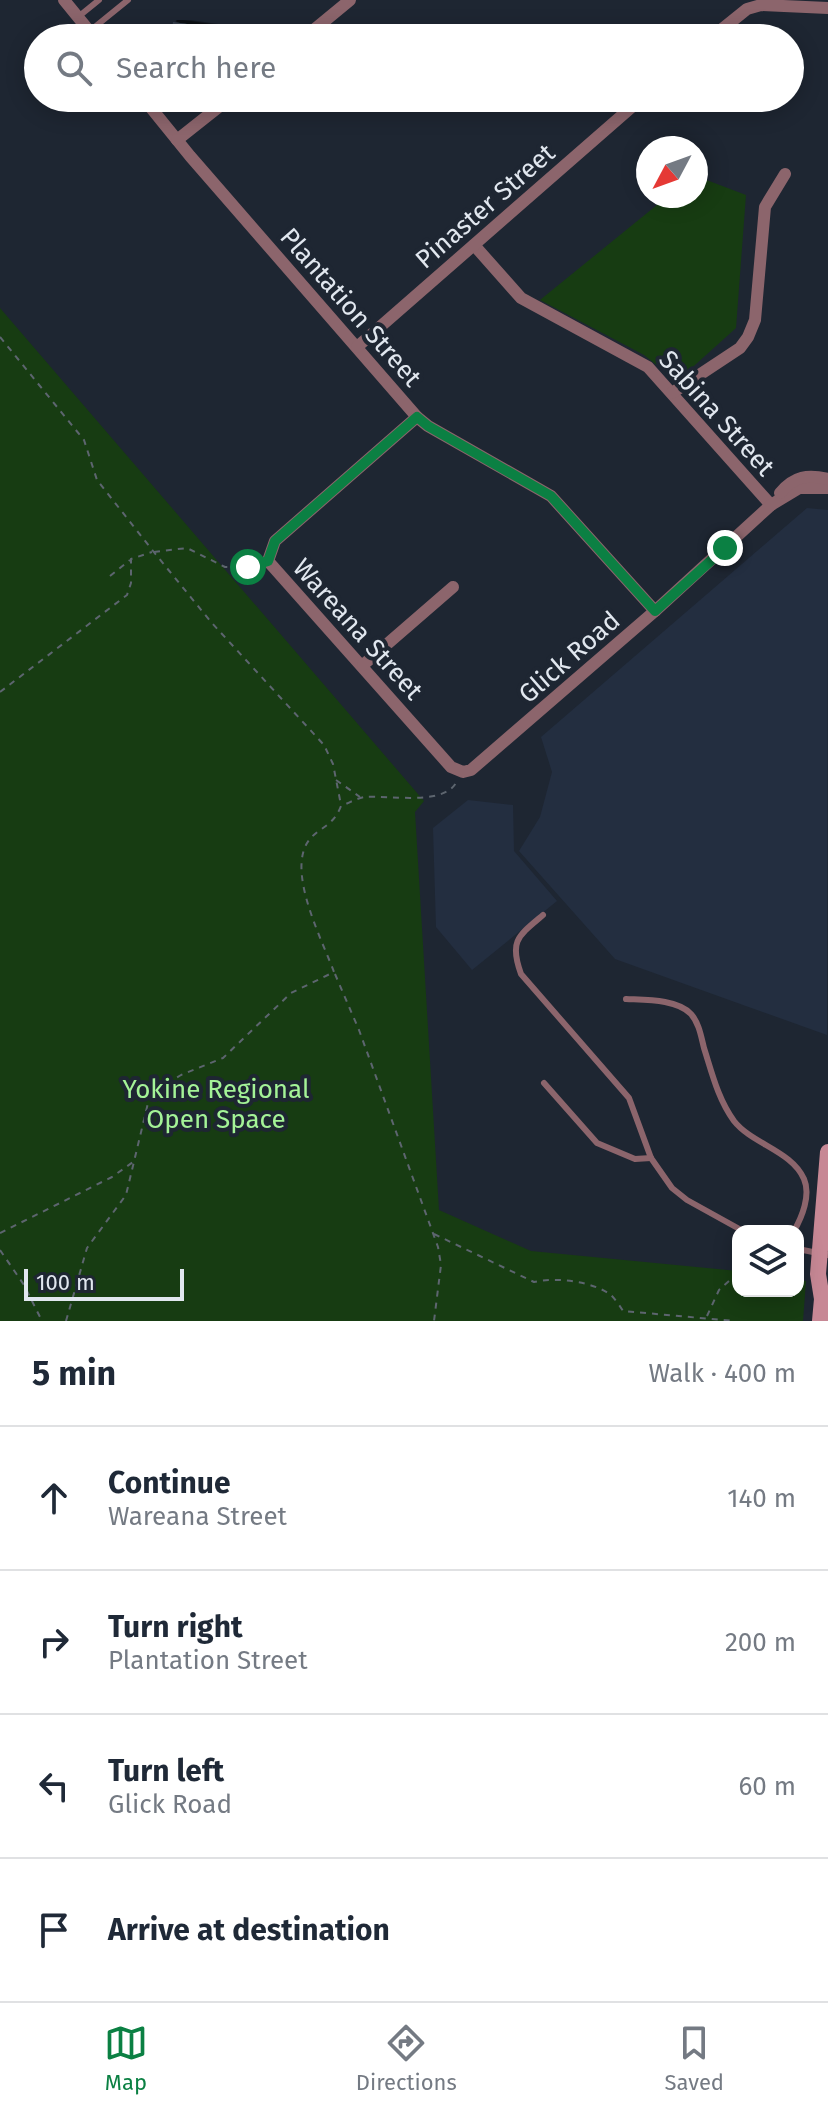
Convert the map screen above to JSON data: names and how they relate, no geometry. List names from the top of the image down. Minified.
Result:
{"streets":{"street":["Pinaster Street","Plantation Street","Sabina Street","Wareana Street","Glick Road"]},"crossings":[["Pinaster Street","Plantation Street"],["Pinaster Street","Sabina Street"],["Plantation Street","Wareana Street"],["Plantation Street","Glick Road"],["Sabina Street","Glick Road"],["Wareana Street","Glick Road"]],"parks":["Yokine Regional Open Space"],"scale_bar":"100 m","north":"bottom left","page":{"search":"Search here","scale":"100 m","heading":["5 min","Walk · 400 m"],"list":[["Continue","Wareana Street","140 m"],["Turn right","Plantation Street","200 m"],["Turn left","Glick Road","60 m"],"Arrive at destination"],"nav":["Map","Directions","Saved"]}}
